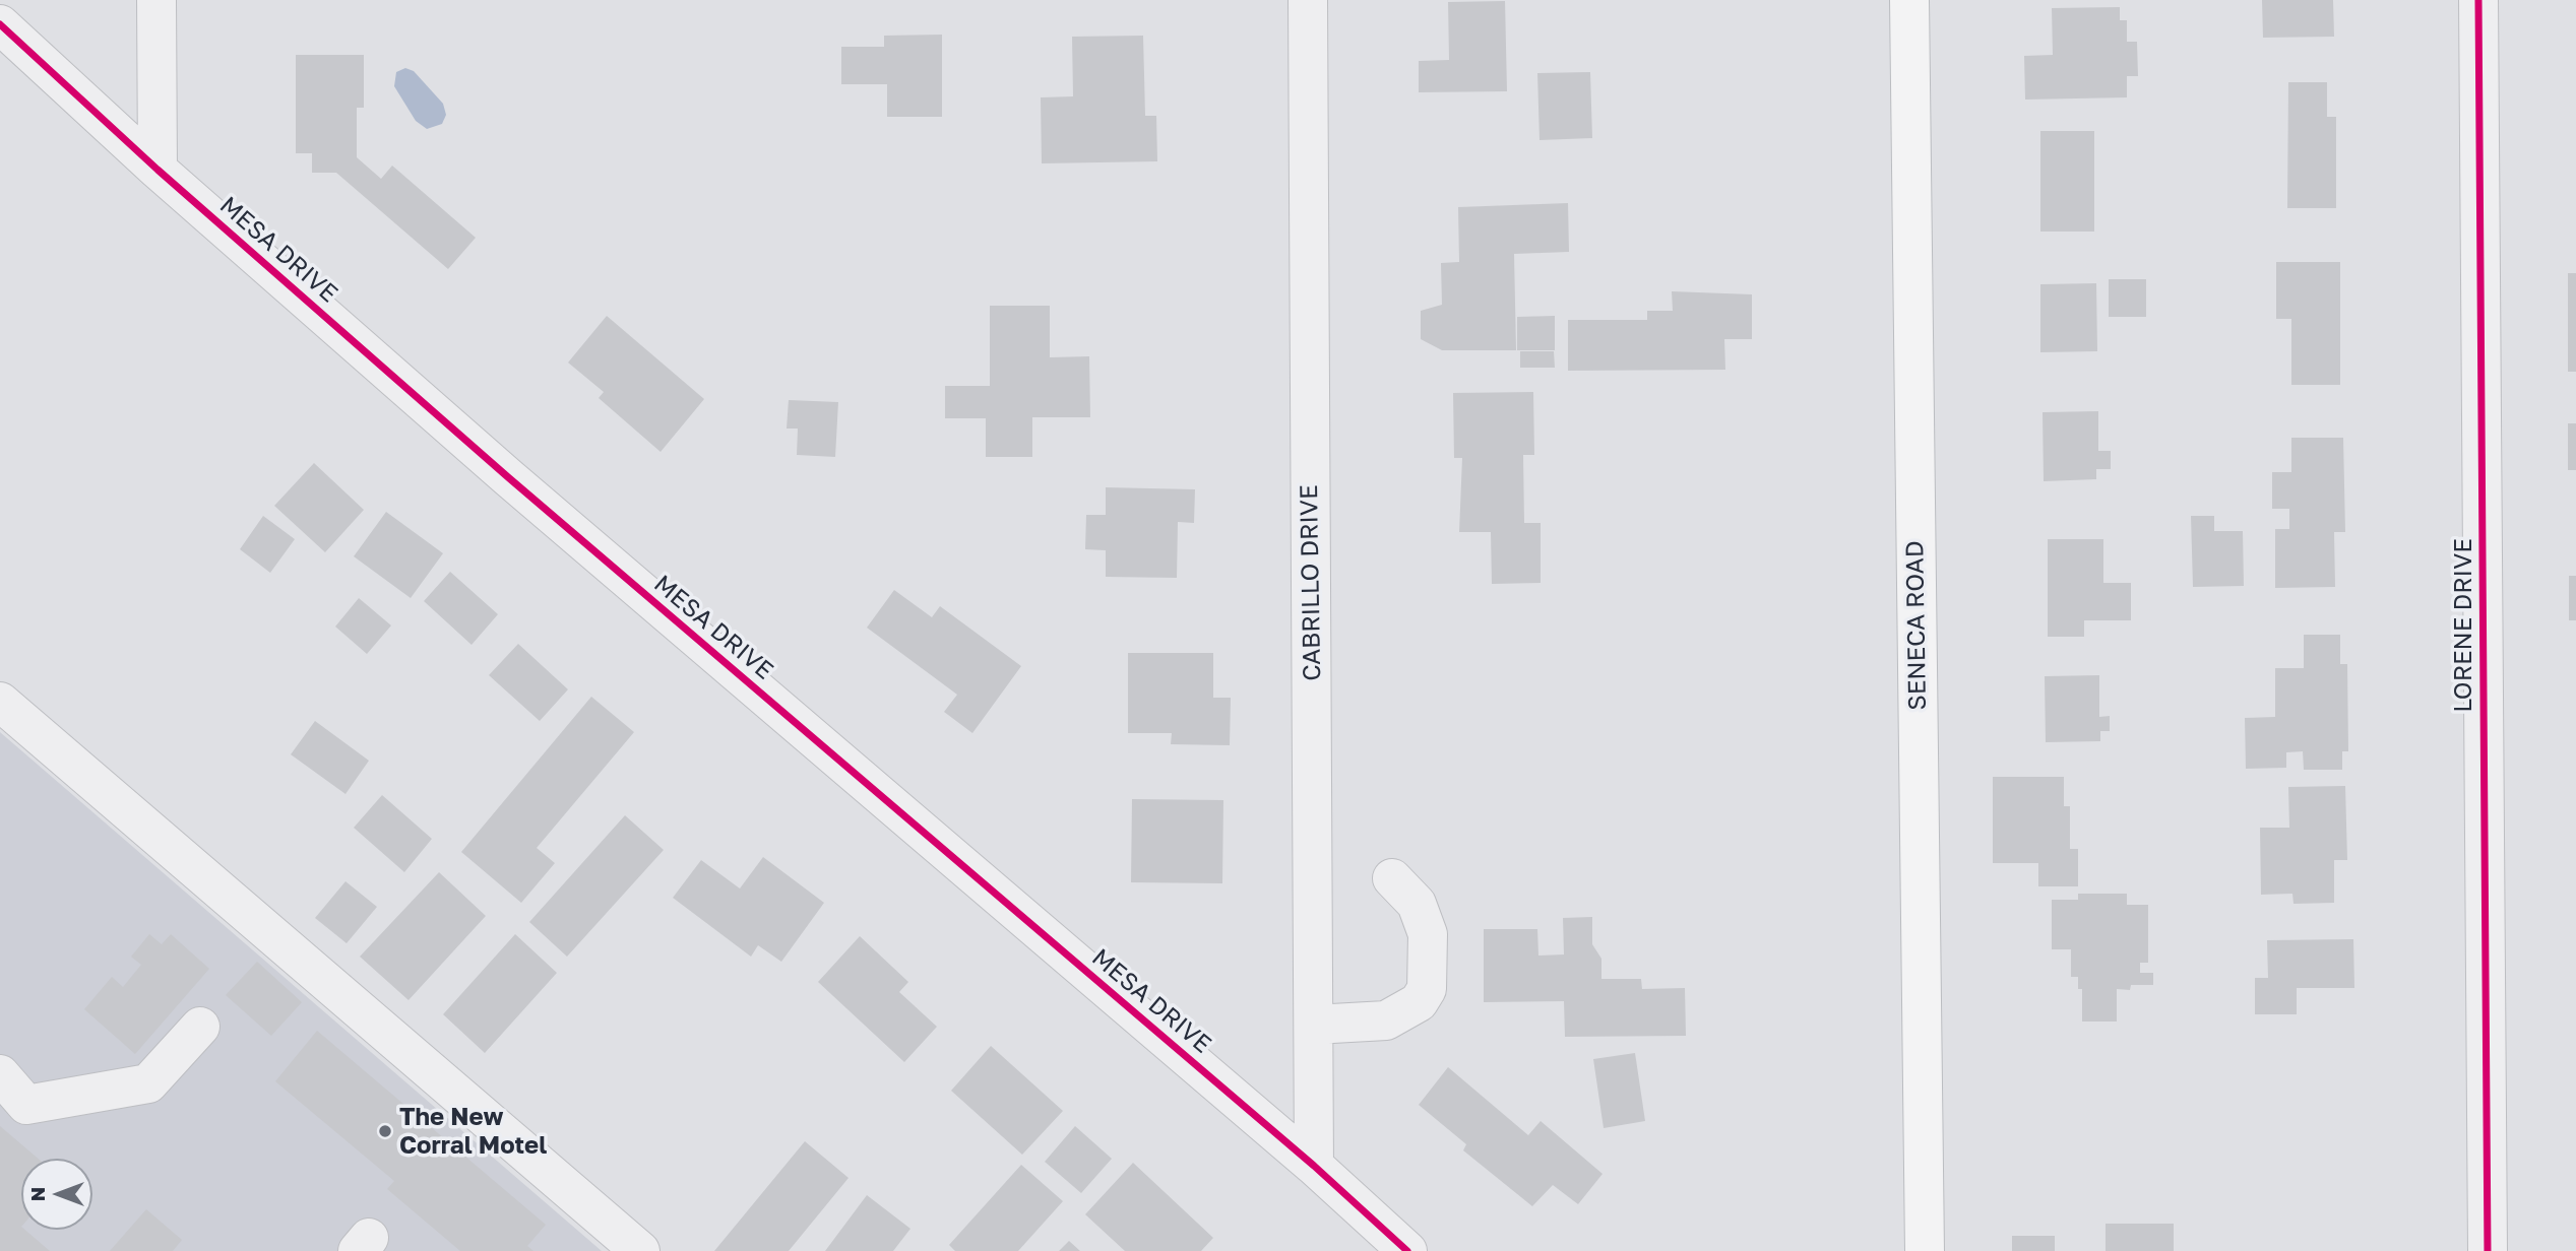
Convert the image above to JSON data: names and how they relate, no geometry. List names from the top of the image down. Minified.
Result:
{"streets":{"main road":["SENECA ROAD"],"street":["MESA DRIVE","CABRILLO DRIVE","LORENE DRIVE"]},"crossings":[["MESA DRIVE","CABRILLO DRIVE"]],"places":["The New Corral Motel"],"north":"left"}
